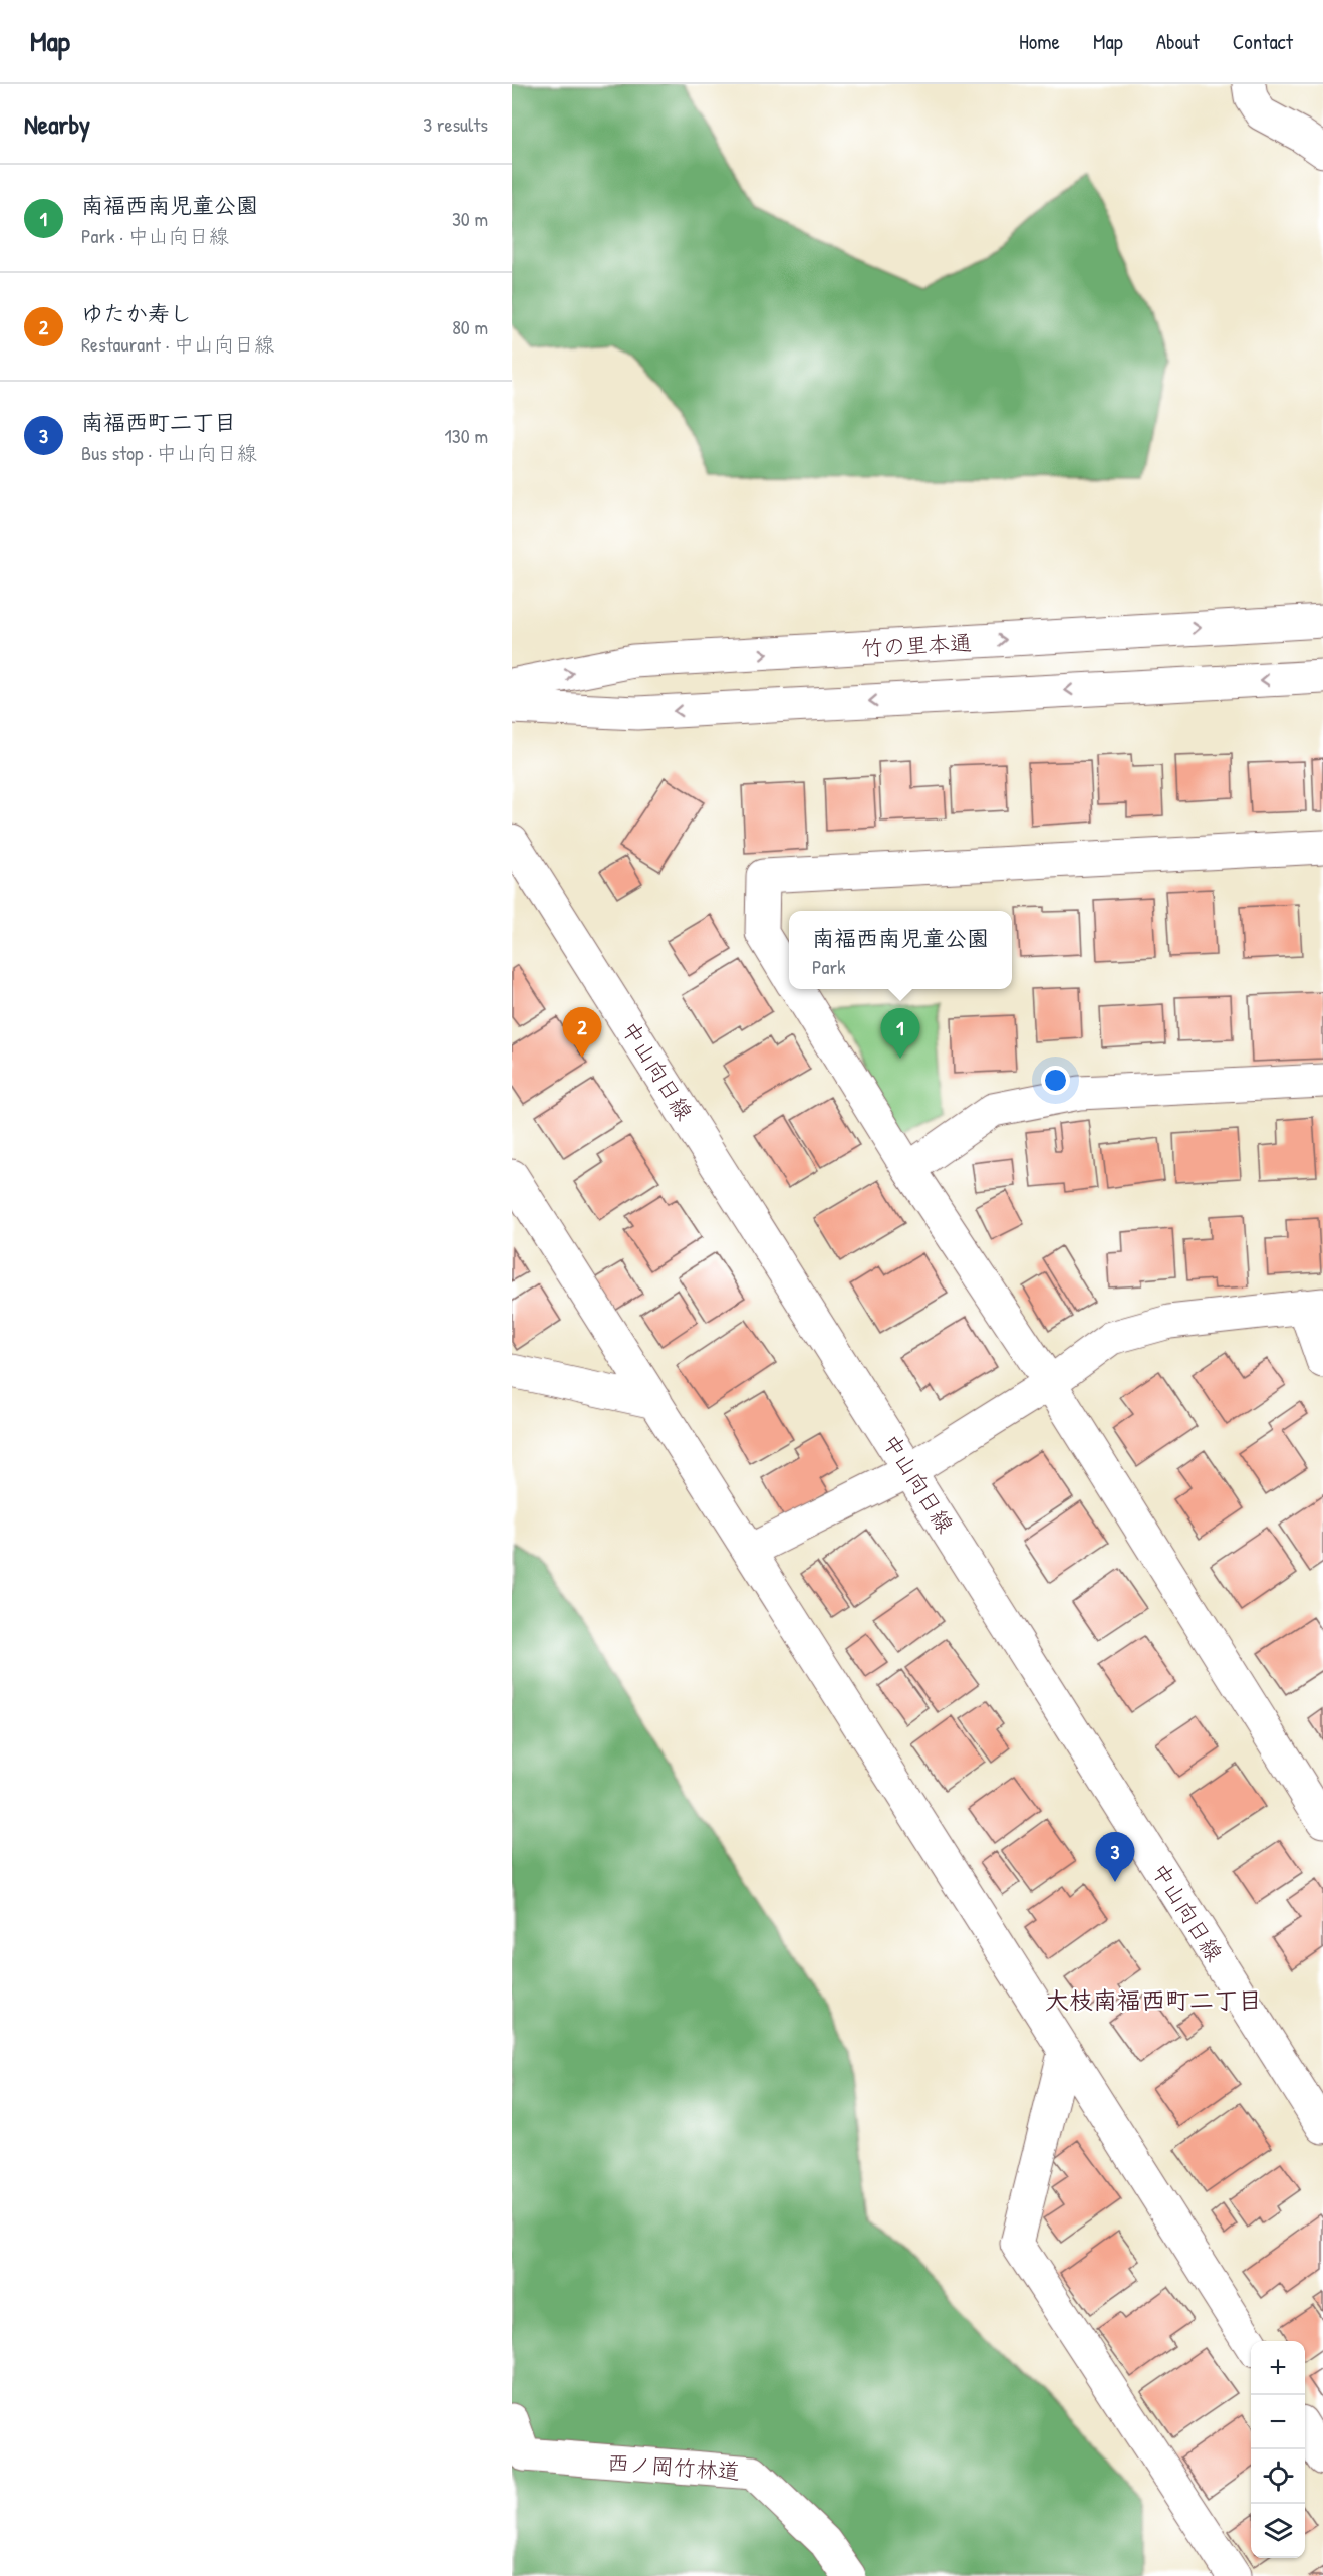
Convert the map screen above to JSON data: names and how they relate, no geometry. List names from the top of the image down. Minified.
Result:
{"streets":{"street":["竹の里本通","中山向日線","西ノ岡竹林道"]},"districts":["大枝南福西町二丁目"],"page":{"header":"Map","nav":["Home","Map","About","Contact"],"heading":["Nearby","3 results"],"list":[{"mark":"1","name":"南福西南児童公園","note":"Park · 中山向日線","value":"30 m"},{"mark":"2","name":"ゆたか寿し","note":"Restaurant · 中山向日線","value":"80 m"},{"mark":"3","name":"南福西町二丁目","note":"Bus stop · 中山向日線","value":"130 m"}],"popup":["南福西南児童公園","Park"],"pins":["2","1","3"],"map_buttons":["+","−"]}}
